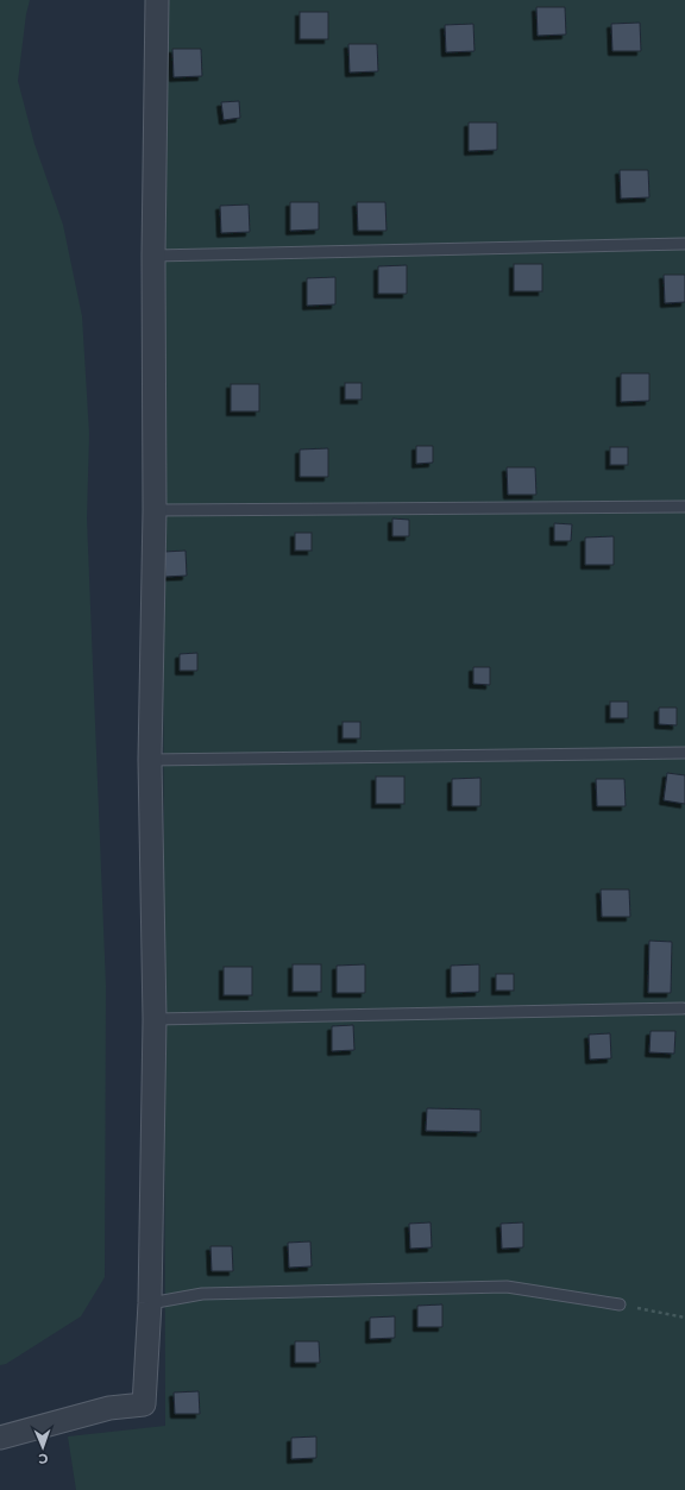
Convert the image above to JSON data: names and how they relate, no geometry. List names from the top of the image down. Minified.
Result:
{"north":"bottom"}
